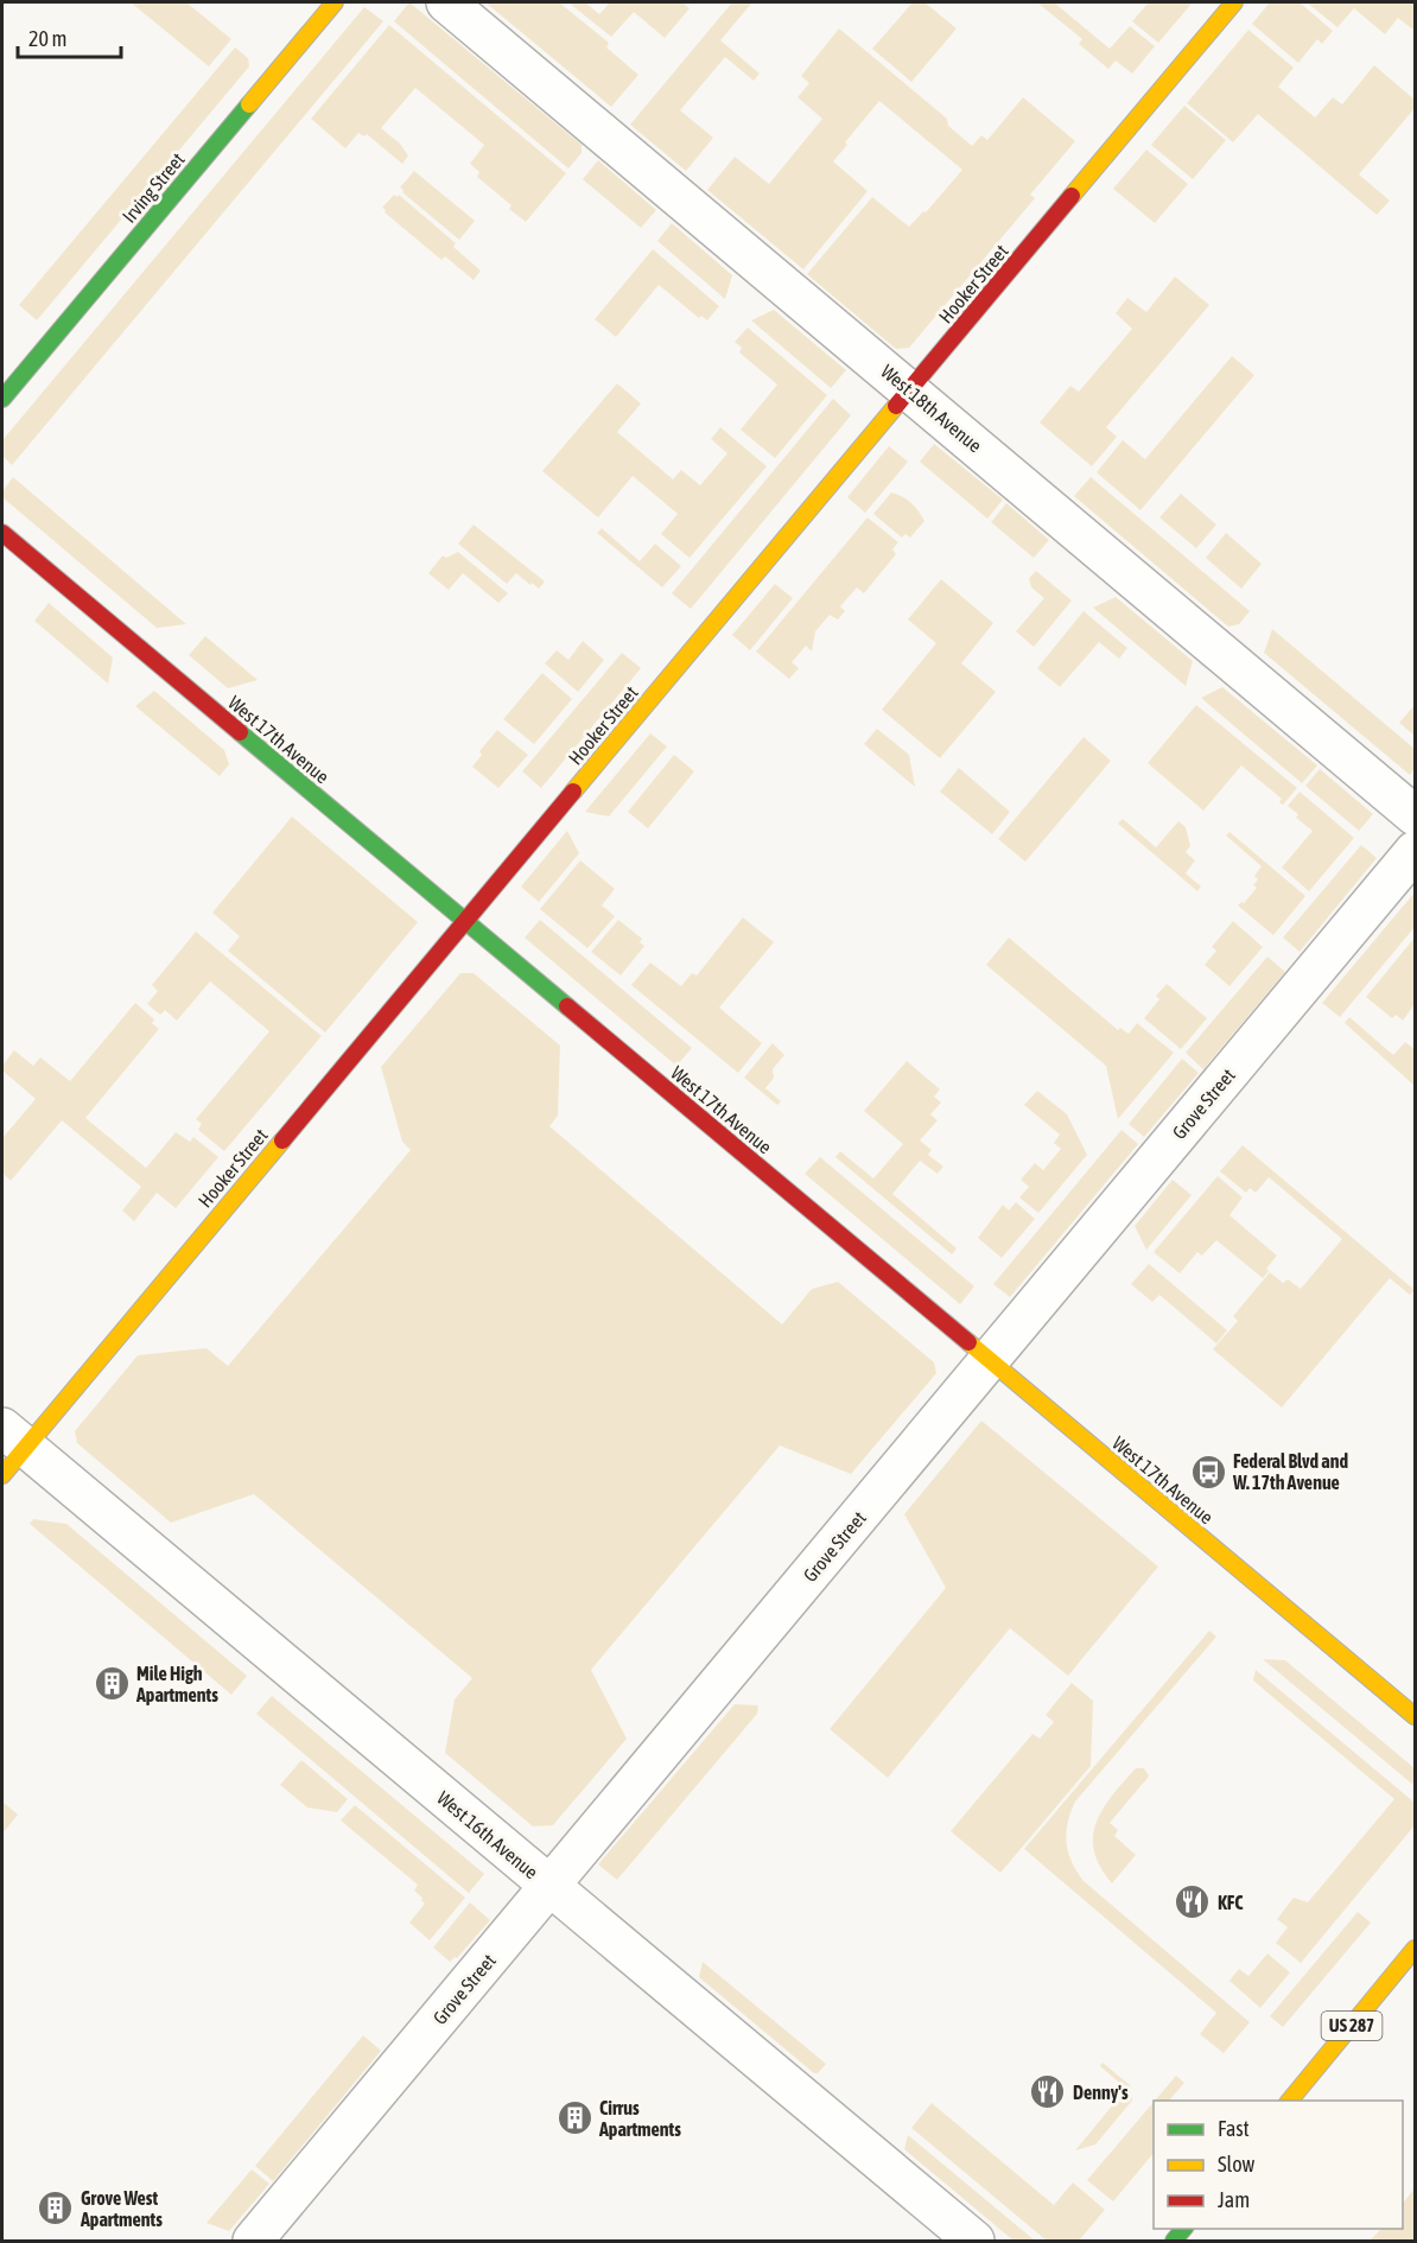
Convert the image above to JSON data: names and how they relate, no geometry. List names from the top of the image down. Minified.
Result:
{"streets":{"street":["Irving Street","Hooker Street","West 18th Avenue","West 17th Avenue","Grove Street","West 16th Avenue","US 287"]},"crossings":[["Hooker Street","West 18th Avenue"],["Hooker Street","West 17th Avenue"],["Hooker Street","West 16th Avenue"],["West 17th Avenue","Grove Street"],["Grove Street","West 16th Avenue"]],"places":{"bus stop":["Federal Blvd and W. 17th Avenue"],"building":["Mile High Apartments","Cirrus Apartments","Grove West Apartments"],"restaurant":["KFC","Denny's"]},"legend":["Fast","Slow","Jam"],"scale_bar":"20 m"}
